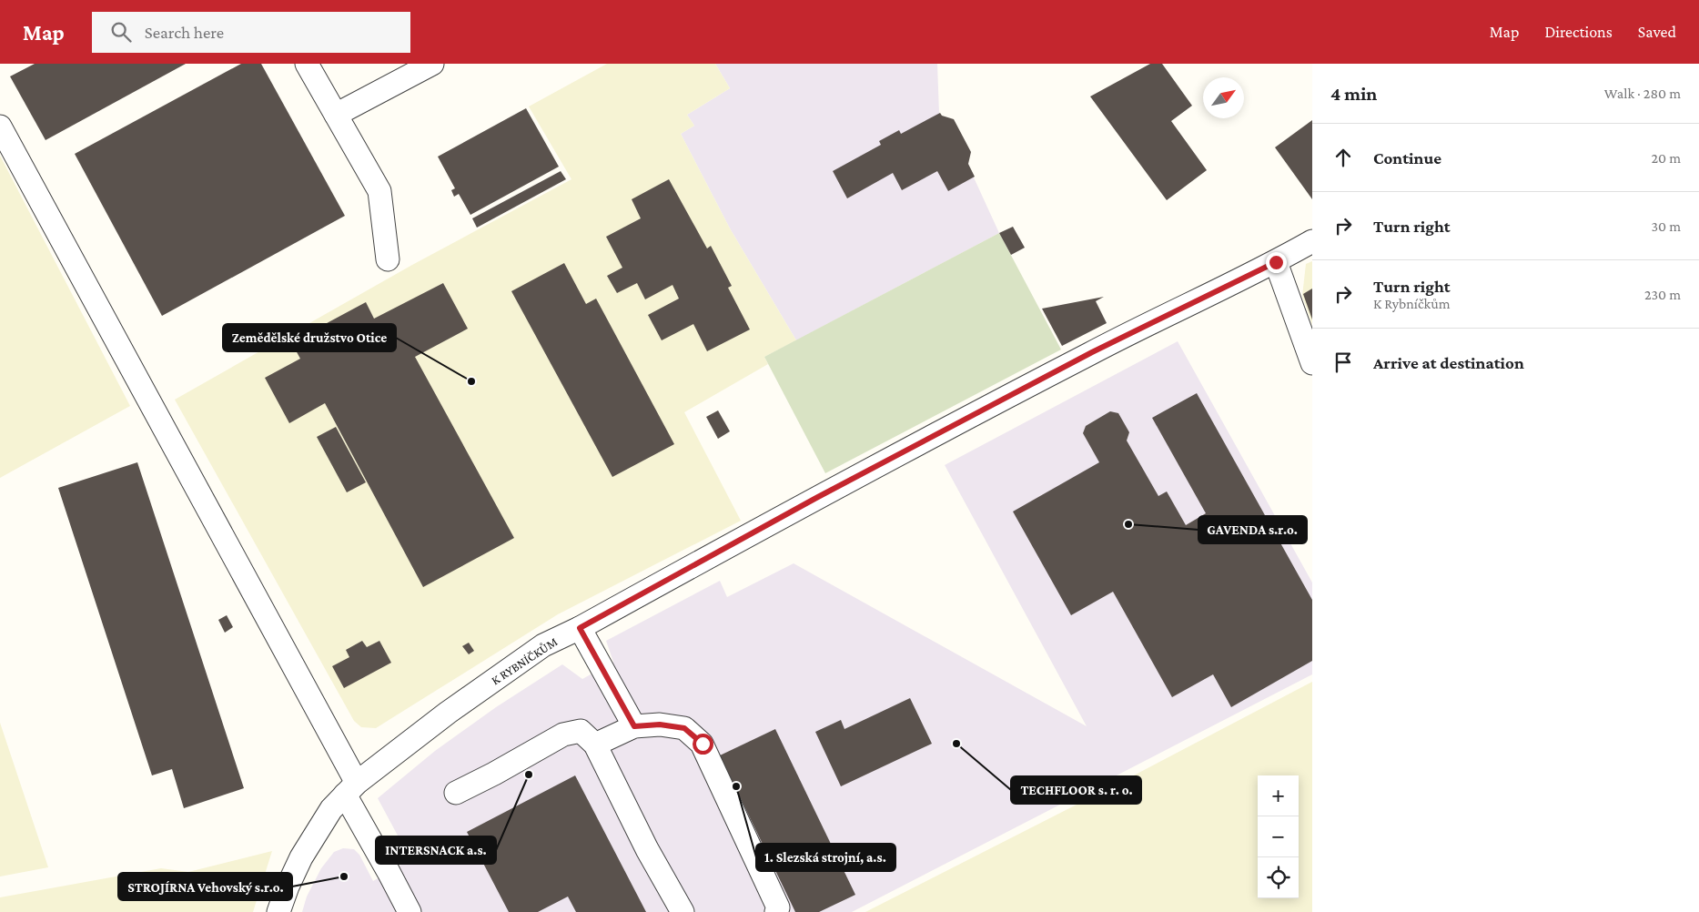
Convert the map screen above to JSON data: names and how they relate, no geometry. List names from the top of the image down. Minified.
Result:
{"streets":{"street":["K RYBNÍČKŮM"]},"places":["Zemědělské družstvo Otice","GAVENDA s.r.o.","TECHFLOOR s. r. o.","INTERSNACK a.s.","1. Slezská strojní, a.s.","STROJÍRNA Vehovský s.r.o."],"north":"top right","page":{"header":"Map","search":"Search here","nav":["Map","Directions","Saved"],"heading":["4 min","Walk · 280 m"],"list":[["Continue","20 m"],["Turn right","30 m"],["Turn right","K Rybníčkům","230 m"],"Arrive at destination"],"map_buttons":["+","−"]}}
